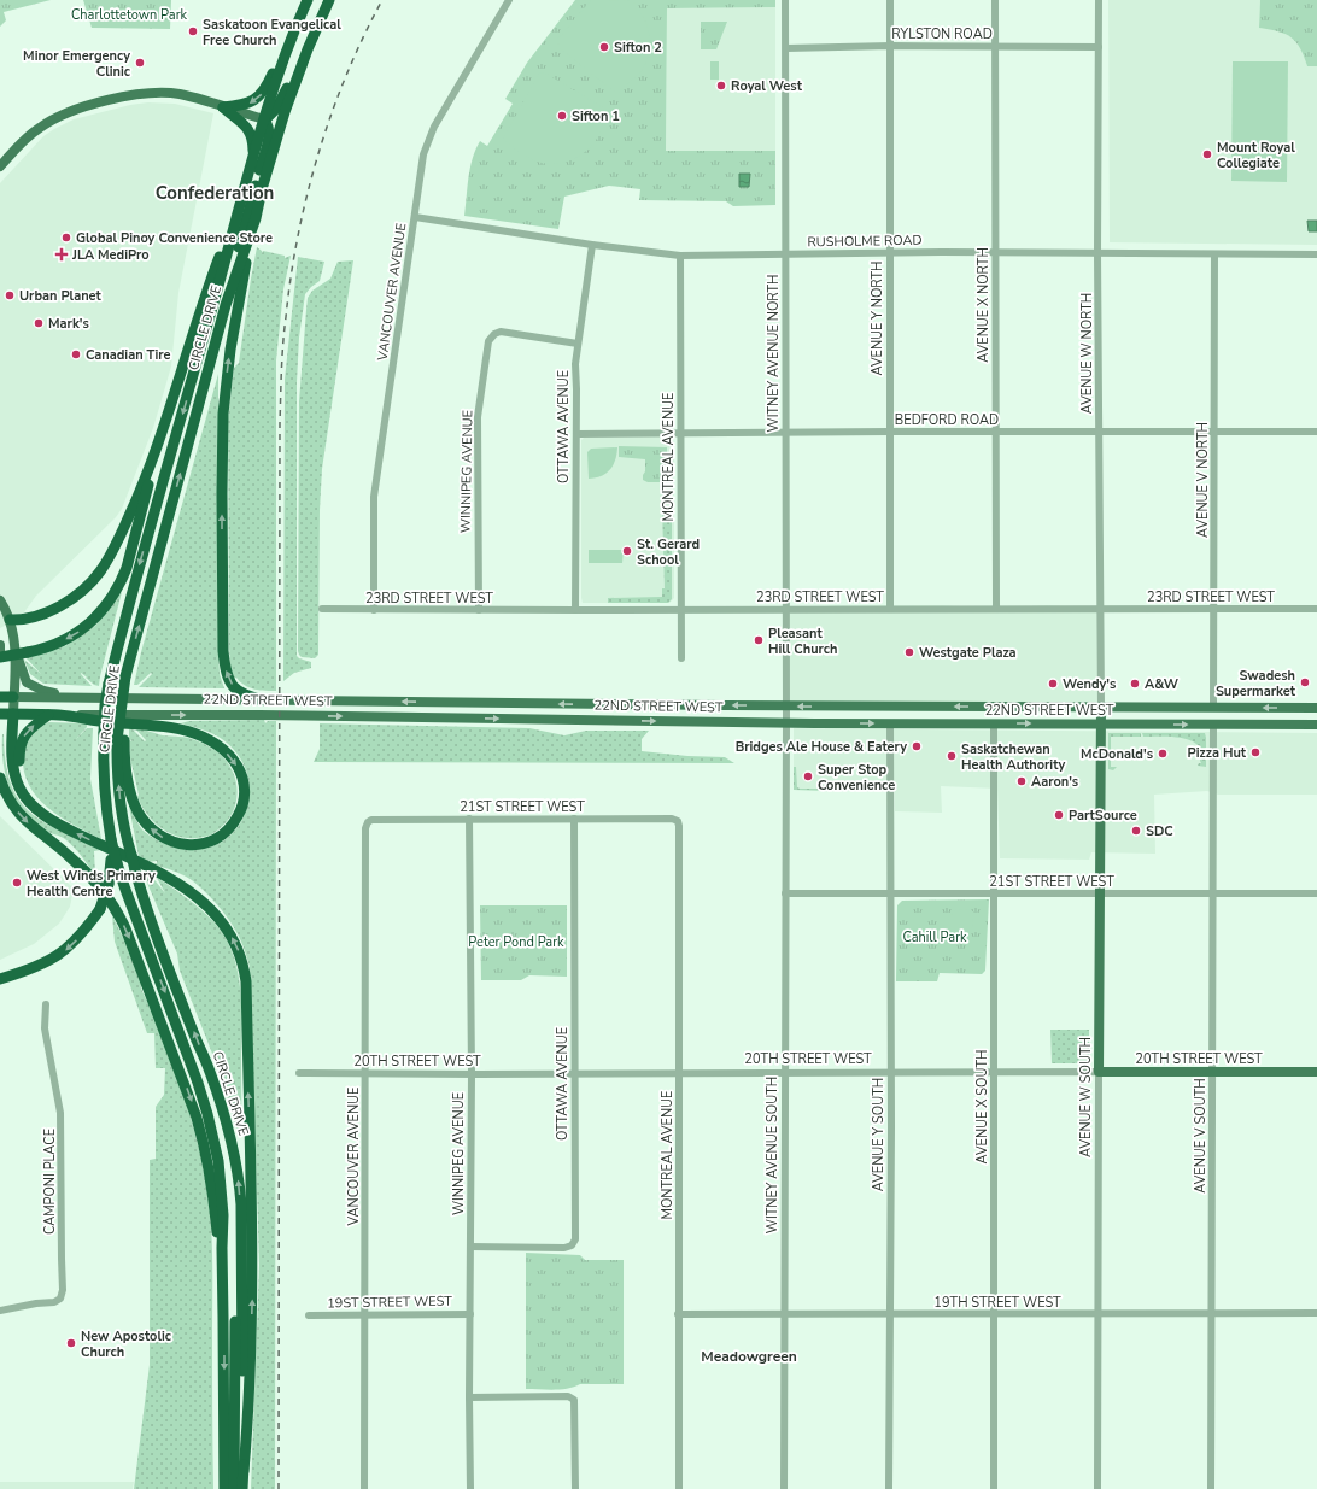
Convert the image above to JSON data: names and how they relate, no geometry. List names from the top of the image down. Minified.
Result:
{"streets":{"highway":["CIRCLE DRIVE","22ND STREET WEST"],"main road":["20TH STREET WEST","AVENUE W SOUTH"],"street":["RYLSTON ROAD","RUSHOLME ROAD","VANCOUVER AVENUE","AVENUE X NORTH","AVENUE Y NORTH","WITNEY AVENUE NORTH","AVENUE W NORTH","BEDFORD ROAD","OTTAWA AVENUE","MONTREAL AVENUE","WINNIPEG AVENUE","AVENUE V NORTH","23RD STREET WEST","21ST STREET WEST","AVENUE X SOUTH","AVENUE Y SOUTH","AVENUE V SOUTH","WITNEY AVENUE SOUTH","CAMPONI PLACE","19ST STREET WEST","19TH STREET WEST"]},"crossings":[["RYLSTON ROAD","AVENUE X NORTH"],["RYLSTON ROAD","AVENUE Y NORTH"],["RYLSTON ROAD","WITNEY AVENUE NORTH"],["RYLSTON ROAD","AVENUE W NORTH"],["RUSHOLME ROAD","VANCOUVER AVENUE"],["RUSHOLME ROAD","AVENUE X NORTH"],["RUSHOLME ROAD","AVENUE Y NORTH"],["RUSHOLME ROAD","WITNEY AVENUE NORTH"],["RUSHOLME ROAD","AVENUE W NORTH"],["RUSHOLME ROAD","OTTAWA AVENUE"],["RUSHOLME ROAD","MONTREAL AVENUE"],["RUSHOLME ROAD","AVENUE V NORTH"],["VANCOUVER AVENUE","23RD STREET WEST"],["VANCOUVER AVENUE","21ST STREET WEST"],["VANCOUVER AVENUE","20TH STREET WEST"],["VANCOUVER AVENUE","19ST STREET WEST"],["AVENUE X NORTH","BEDFORD ROAD"],["AVENUE X NORTH","23RD STREET WEST"],["AVENUE Y NORTH","BEDFORD ROAD"],["AVENUE Y NORTH","23RD STREET WEST"],["WITNEY AVENUE NORTH","BEDFORD ROAD"],["WITNEY AVENUE NORTH","23RD STREET WEST"],["WITNEY AVENUE NORTH","22ND STREET WEST"],["WITNEY AVENUE NORTH","WITNEY AVENUE SOUTH"],["AVENUE W NORTH","BEDFORD ROAD"],["AVENUE W NORTH","23RD STREET WEST"],["AVENUE W NORTH","22ND STREET WEST"],["AVENUE W NORTH","AVENUE W SOUTH"],["BEDFORD ROAD","OTTAWA AVENUE"],["BEDFORD ROAD","MONTREAL AVENUE"],["BEDFORD ROAD","AVENUE V NORTH"],["OTTAWA AVENUE","WINNIPEG AVENUE"],["OTTAWA AVENUE","23RD STREET WEST"],["OTTAWA AVENUE","21ST STREET WEST"],["OTTAWA AVENUE","20TH STREET WEST"],["MONTREAL AVENUE","23RD STREET WEST"],["MONTREAL AVENUE","21ST STREET WEST"],["MONTREAL AVENUE","20TH STREET WEST"],["MONTREAL AVENUE","19TH STREET WEST"],["WINNIPEG AVENUE","23RD STREET WEST"],["WINNIPEG AVENUE","21ST STREET WEST"],["WINNIPEG AVENUE","20TH STREET WEST"],["WINNIPEG AVENUE","19ST STREET WEST"],["AVENUE V NORTH","23RD STREET WEST"],["AVENUE V NORTH","22ND STREET WEST"],["22ND STREET WEST","AVENUE W SOUTH"],["22ND STREET WEST","AVENUE X SOUTH"],["22ND STREET WEST","AVENUE Y SOUTH"],["22ND STREET WEST","AVENUE V SOUTH"],["22ND STREET WEST","WITNEY AVENUE SOUTH"],["21ST STREET WEST","AVENUE W SOUTH"],["21ST STREET WEST","AVENUE X SOUTH"],["21ST STREET WEST","AVENUE Y SOUTH"],["21ST STREET WEST","AVENUE V SOUTH"],["21ST STREET WEST","WITNEY AVENUE SOUTH"],["20TH STREET WEST","AVENUE W SOUTH"],["20TH STREET WEST","AVENUE X SOUTH"],["20TH STREET WEST","AVENUE Y SOUTH"],["20TH STREET WEST","AVENUE V SOUTH"],["20TH STREET WEST","WITNEY AVENUE SOUTH"],["AVENUE W SOUTH","19TH STREET WEST"],["AVENUE X SOUTH","19TH STREET WEST"],["AVENUE Y SOUTH","19TH STREET WEST"],["AVENUE V SOUTH","19TH STREET WEST"],["WITNEY AVENUE SOUTH","19TH STREET WEST"]],"districts":["Confederation","Meadowgreen"],"parks":["Charlottetown Park","Cahill Park","Peter Pond Park"],"places":{"other":["Saskatoon Evangelical Free Church","Sifton 2","Minor Emergency Clinic","Royal West","Sifton 1","Mount Royal Collegiate","Global Pinoy Convenience Store","Urban Planet","Mark's","Canadian Tire","St. Gerard School","Pleasant Hill Church","Westgate Plaza","Swadesh Supermarket","Wendy's","A&W","Bridges Ale House & Eatery","Pizza Hut","McDonald's","Saskatchewan Health Authority","Super Stop Convenience","Aaron's","PartSource","SDC","West Winds Primary Health Centre","New Apostolic Church"],"health":["JLA MediPro"]}}
